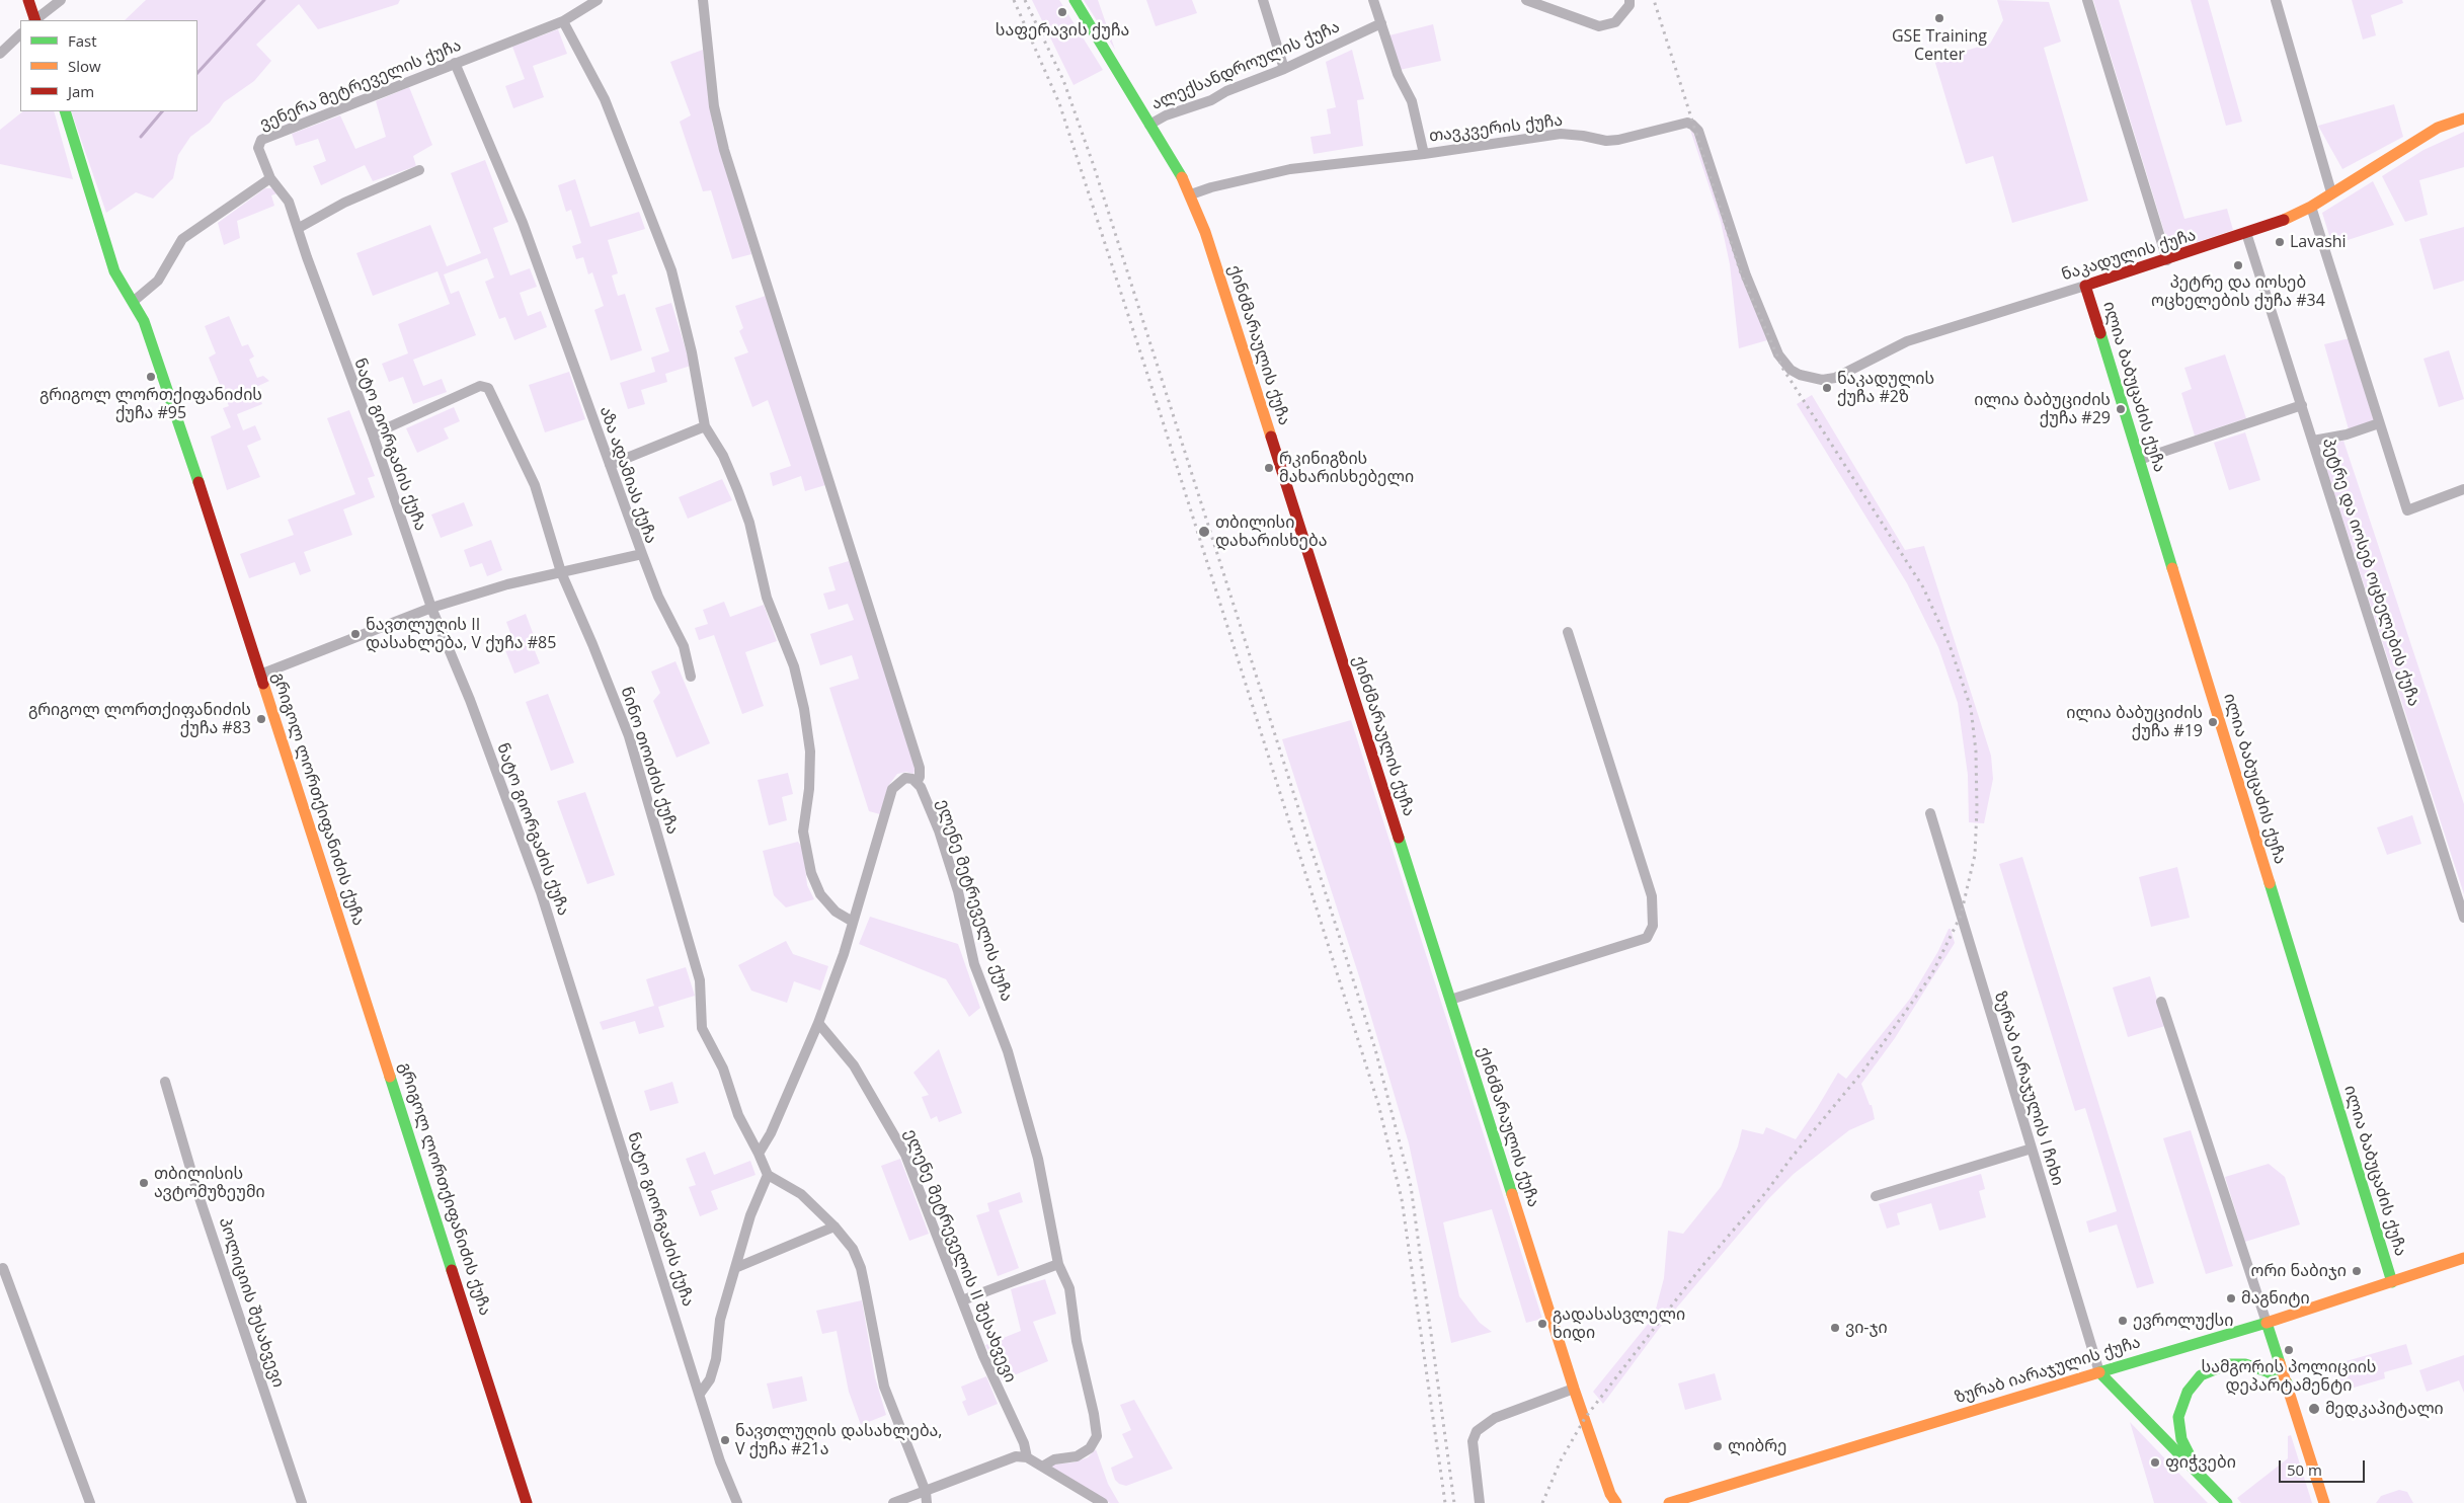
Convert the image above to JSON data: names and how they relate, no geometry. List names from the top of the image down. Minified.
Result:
{"streets":{"main road":["ნაკადულის ქუჩა","ქინძმარაულის ქუჩა","ილია ბაბუცაძის ქუჩა","გრიგოლ ლორთქიფანიძის ქუჩა","ზურაბ იარაჯულის ქუჩა"],"street":["ალექსანდროულის ქუჩა","ვენერა მეტრეველის ქუჩა","თავკვერის ქუჩა","ნატო გიორგაძის ქუჩა","აზა ადამიას ქუჩა","პეტრე და იოსებ ოცხელების ქუჩა","ნინო თოიძის ქუჩა","ელენე მეტრეველის ქუჩა","ზურაბ იარაჯულის I ჩიხი","ელენე მეტრეველის II შესახვევი","პოლიციის შესახვევი"]},"crossings":[["ალექსანდროულის ქუჩა","ქინძმარაულის ქუჩა"],["ვენერა მეტრეველის ქუჩა","ნატო გიორგაძის ქუჩა"],["ვენერა მეტრეველის ქუჩა","აზა ადამიას ქუჩა"],["თავკვერის ქუჩა","ნაკადულის ქუჩა"],["თავკვერის ქუჩა","ქინძმარაულის ქუჩა"],["ნაკადულის ქუჩა","ილია ბაბუცაძის ქუჩა"],["ნაკადულის ქუჩა","პეტრე და იოსებ ოცხელების ქუჩა"],["ილია ბაბუცაძის ქუჩა","ზურაბ იარაჯულის ქუჩა"],["ნატო გიორგაძის ქუჩა","აზა ადამიას ქუჩა"],["ნატო გიორგაძის ქუჩა","ნინო თოიძის ქუჩა"],["აზა ადამიას ქუჩა","ნინო თოიძის ქუჩა"],["აზა ადამიას ქუჩა","გრიგოლ ლორთქიფანიძის ქუჩა"],["ზურაბ იარაჯულის I ჩიხი","ზურაბ იარაჯულის ქუჩა"]],"places":["საფერავის ქუჩა","GSE Training Center","Lavashi","პეტრე და იოსებ ოცხელების ქუჩა #34","გრიგოლ ლორთქიფანიძის ქუჩა #95","ნაკადულის ქუჩა #2ზ","ილია ბაბუციძის ქუჩა #29","რკინიგზის მახარისხებელი","თბილისი დახარისხება","ნავთლუღის II დასახლება, V ქუჩა #85","გრიგოლ ლორთქიფანიძის ქუჩა #83","ილია ბაბუციძის ქუჩა #19","თბილისის ავტომუზეუმი","ორი ნაბიჯი","მაგნიტი","ევროლუქსი","გადასასვლელი ხიდი","ვი-ჯი","სამგორის პოლიციის დეპარტამენტი","მედკაპიტალი","ნავთლუღის დასახლება, V ქუჩა #21ა","ლიბრე","ფიჭვები"],"legend":["Fast","Slow","Jam"],"scale_bar":"50 m"}
